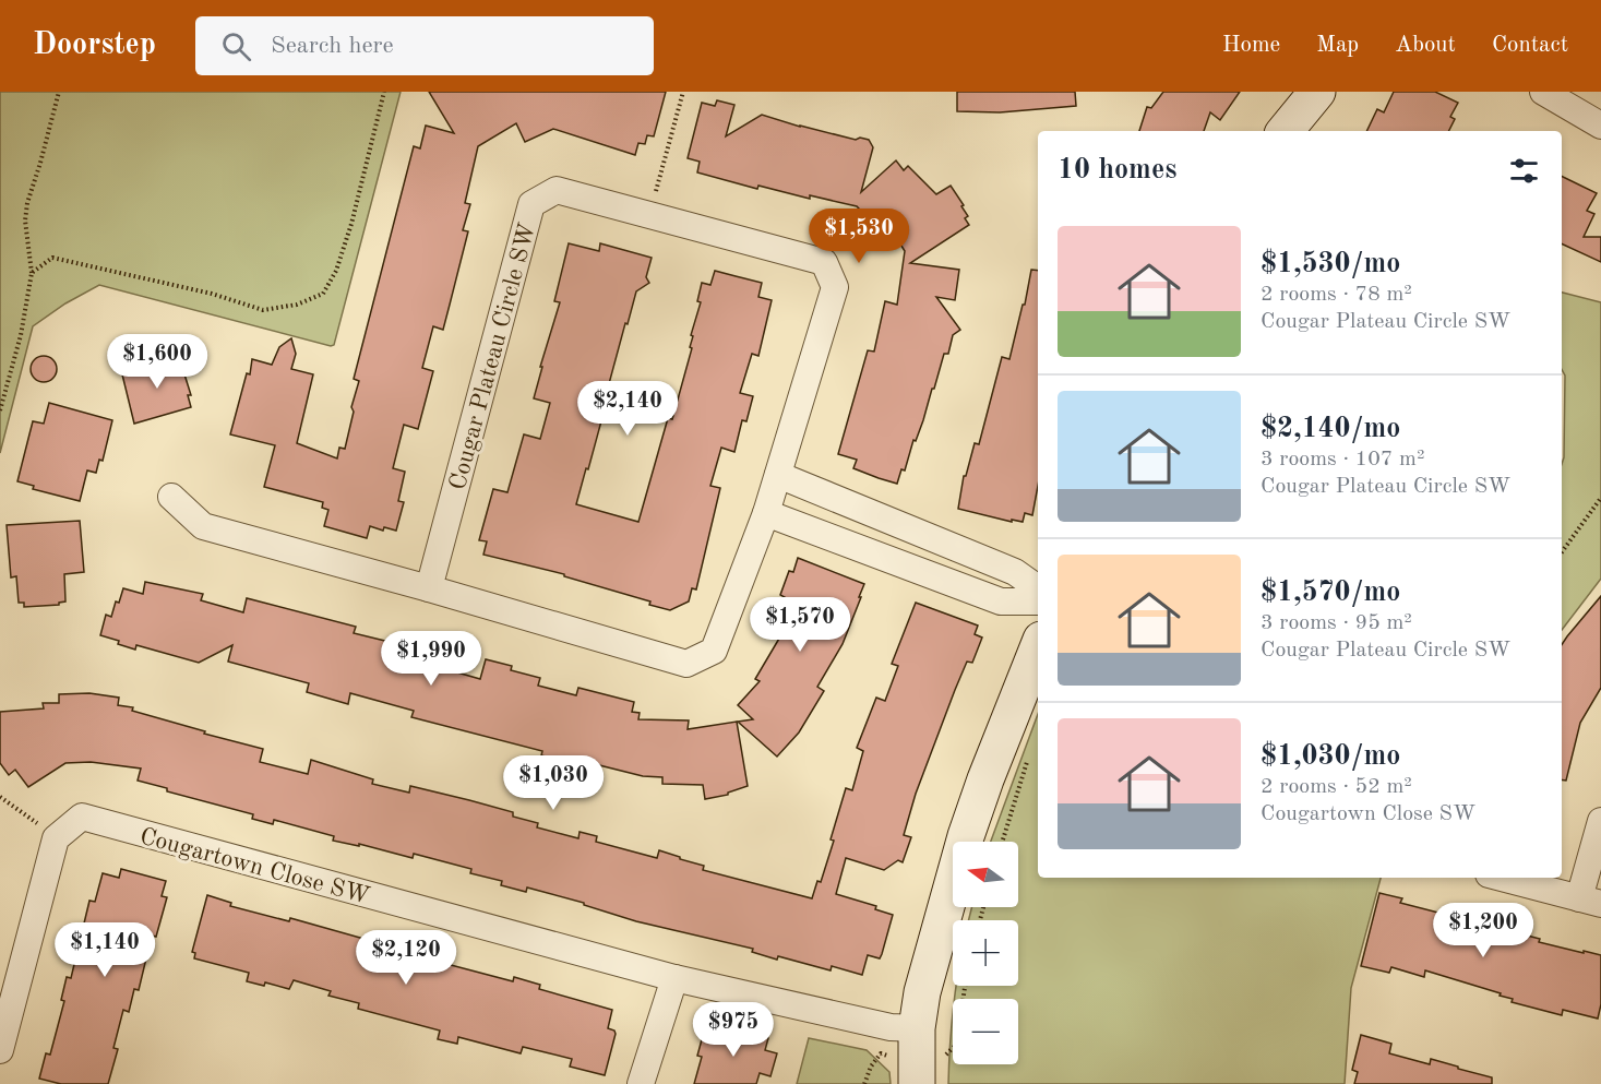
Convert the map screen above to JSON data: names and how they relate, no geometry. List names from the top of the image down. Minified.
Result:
{"streets":{"street":["Cougar Plateau Circle SW","Cougartown Close SW"]},"north":"left","page":{"header":"Doorstep","search":"Search here","nav":["Home","Map","About","Contact"],"heading":"10 homes","price":["$1,530","$1,600","$2,140","$1,570","$1,990","$1,030","$1,200","$1,140","$2,120","$975"],"list":[{"name":"$1,530/mo","note":"2 rooms · 78 m² · Cougar Plateau Circle SW"},{"name":"$2,140/mo","note":"3 rooms · 107 m² · Cougar Plateau Circle SW"},{"name":"$1,570/mo","note":"3 rooms · 95 m² · Cougar Plateau Circle SW"},{"name":"$1,030/mo","note":"2 rooms · 52 m² · Cougartown Close SW"}],"map_buttons":["+","−"]}}
